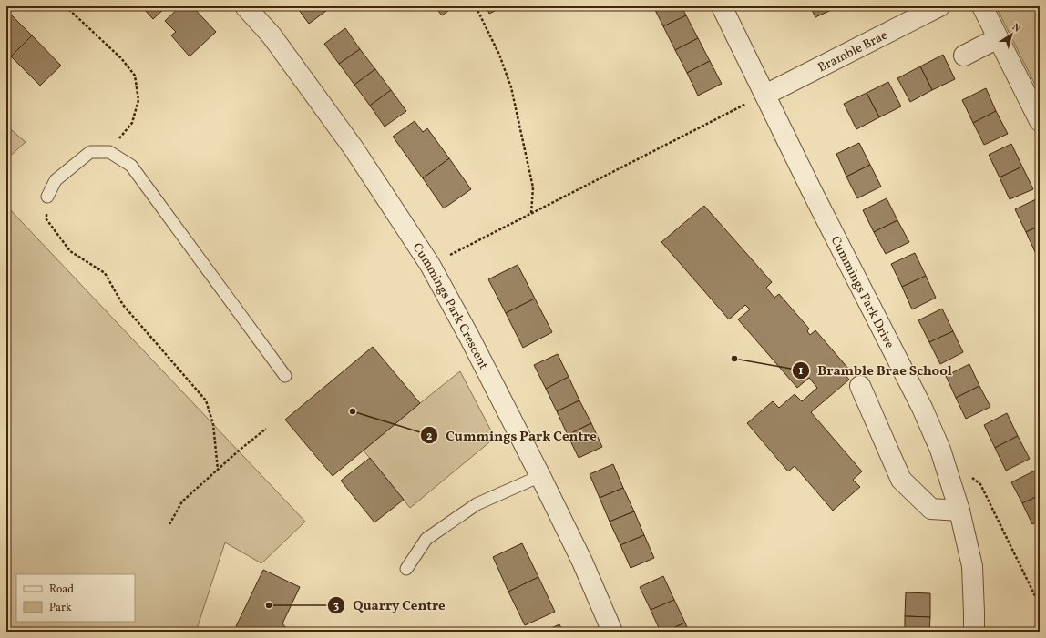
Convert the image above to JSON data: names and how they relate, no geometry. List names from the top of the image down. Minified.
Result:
{"streets":{"street":["Bramble Brae","Cummings Park Drive","Cummings Park Crescent"]},"crossings":[["Bramble Brae","Cummings Park Drive"]],"places":["Bramble Brae School","Cummings Park Centre","Quarry Centre"],"legend":["Road","Park"],"north":"top right"}
